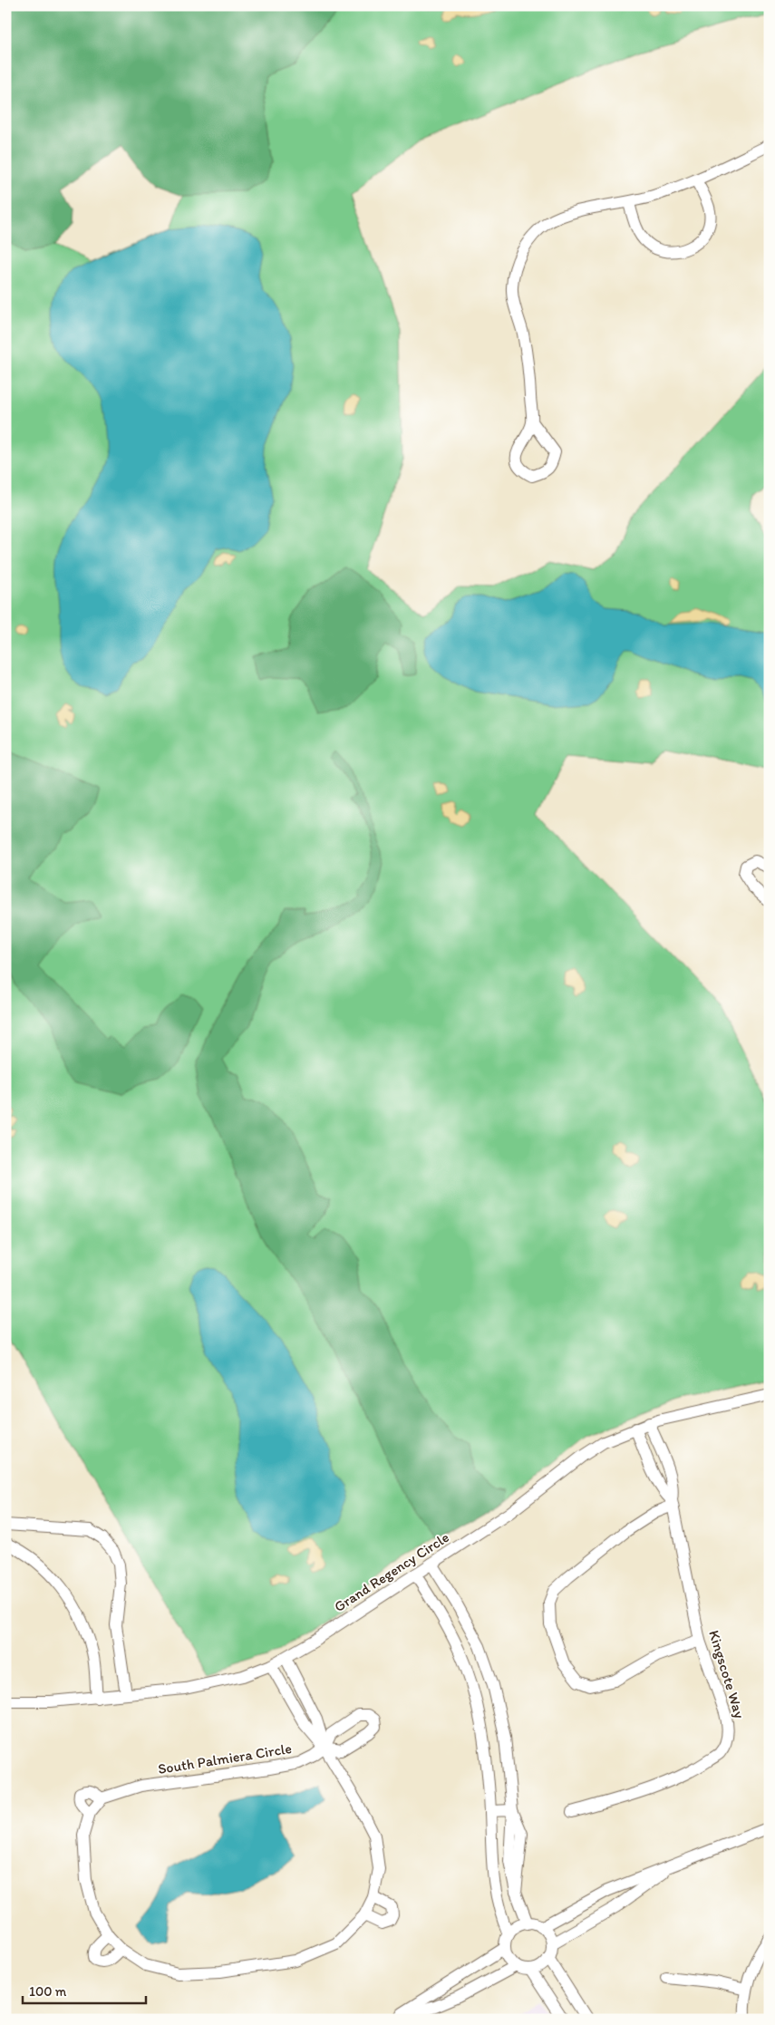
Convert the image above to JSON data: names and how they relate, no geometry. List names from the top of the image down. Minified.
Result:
{"streets":{"street":["Grand Regency Circle","Kingscote Way","South Palmiera Circle"]},"crossings":[["Grand Regency Circle","Kingscote Way"]],"scale_bar":"100 m"}
